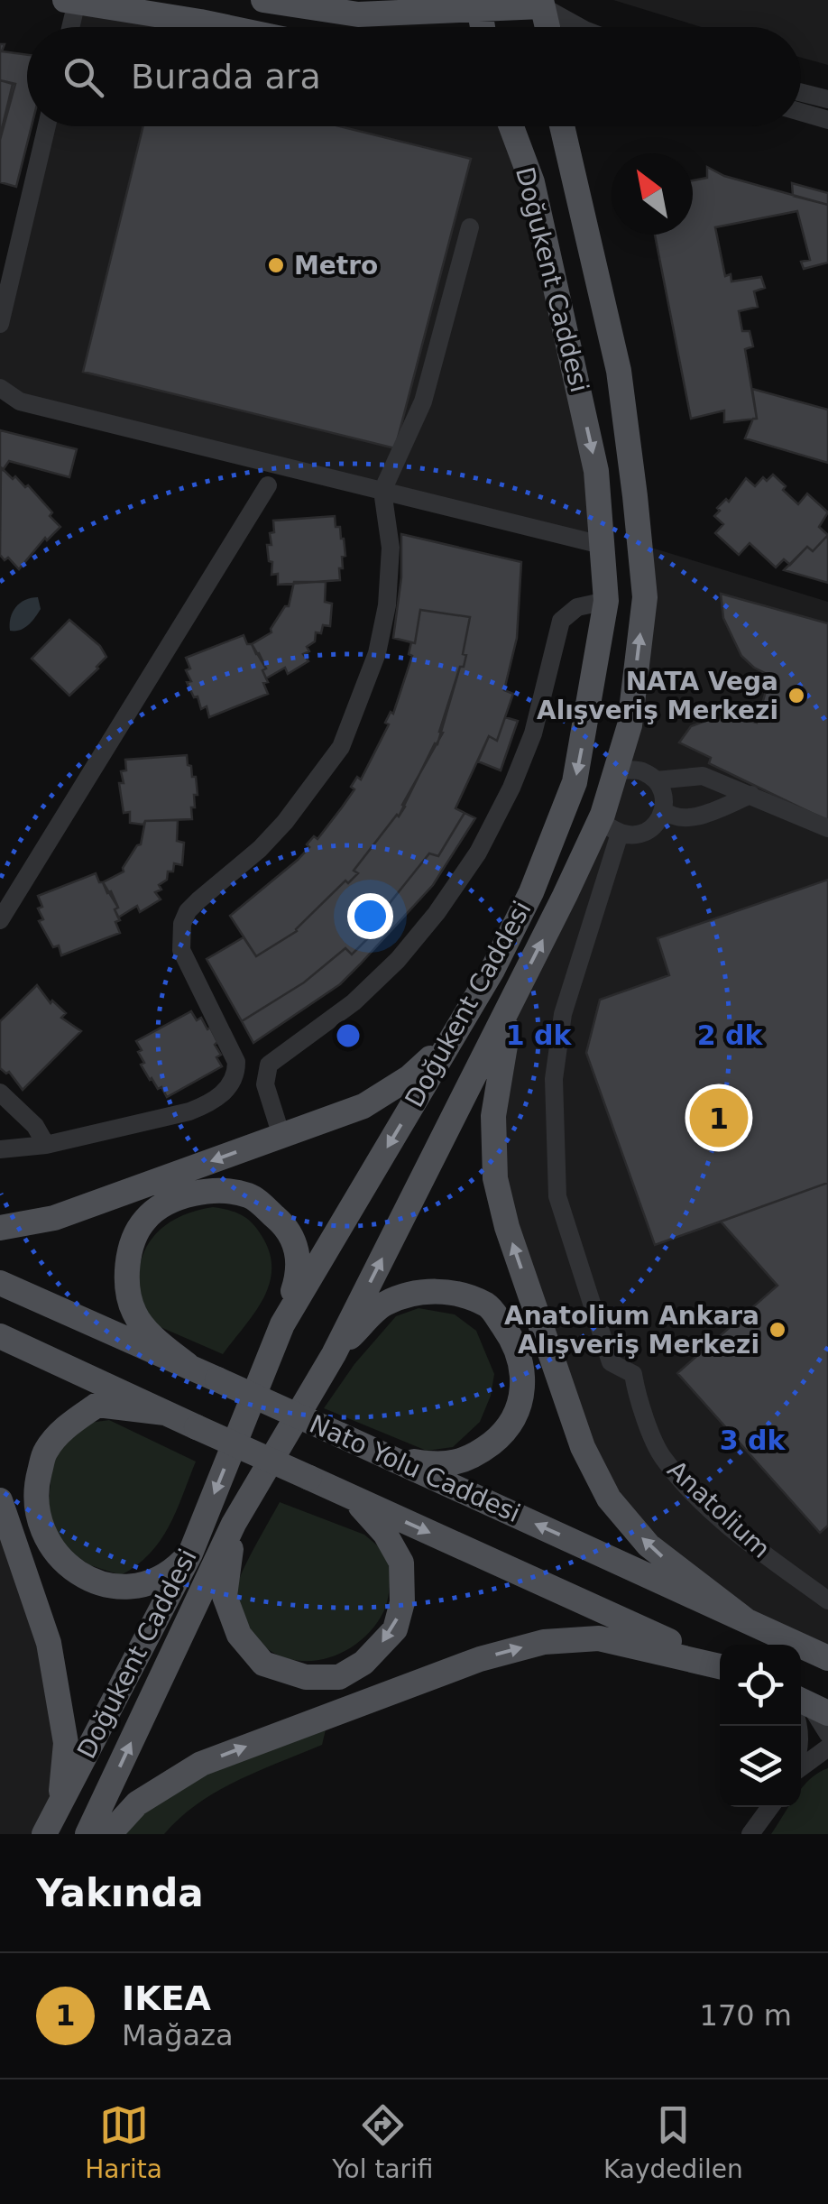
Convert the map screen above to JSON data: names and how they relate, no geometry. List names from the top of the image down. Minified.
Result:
{"streets":{"main road":["Doğukent Caddesi","Nato Yolu Caddesi"],"street":["Anatolium"]},"crossings":[["Doğukent Caddesi","Anatolium"]],"places":["Metro","NATA Vega Alışveriş Merkezi","Anatolium Ankara Alışveriş Merkezi"],"north":"top left","page":{"search":"Burada ara","pins":"1","heading":"Yakında","list":[{"mark":"1","name":"IKEA","note":"Mağaza","value":"170 m"}],"nav":["Harita","Yol tarifi","Kaydedilen"]},"rings":["1 dk","2 dk","3 dk"]}
